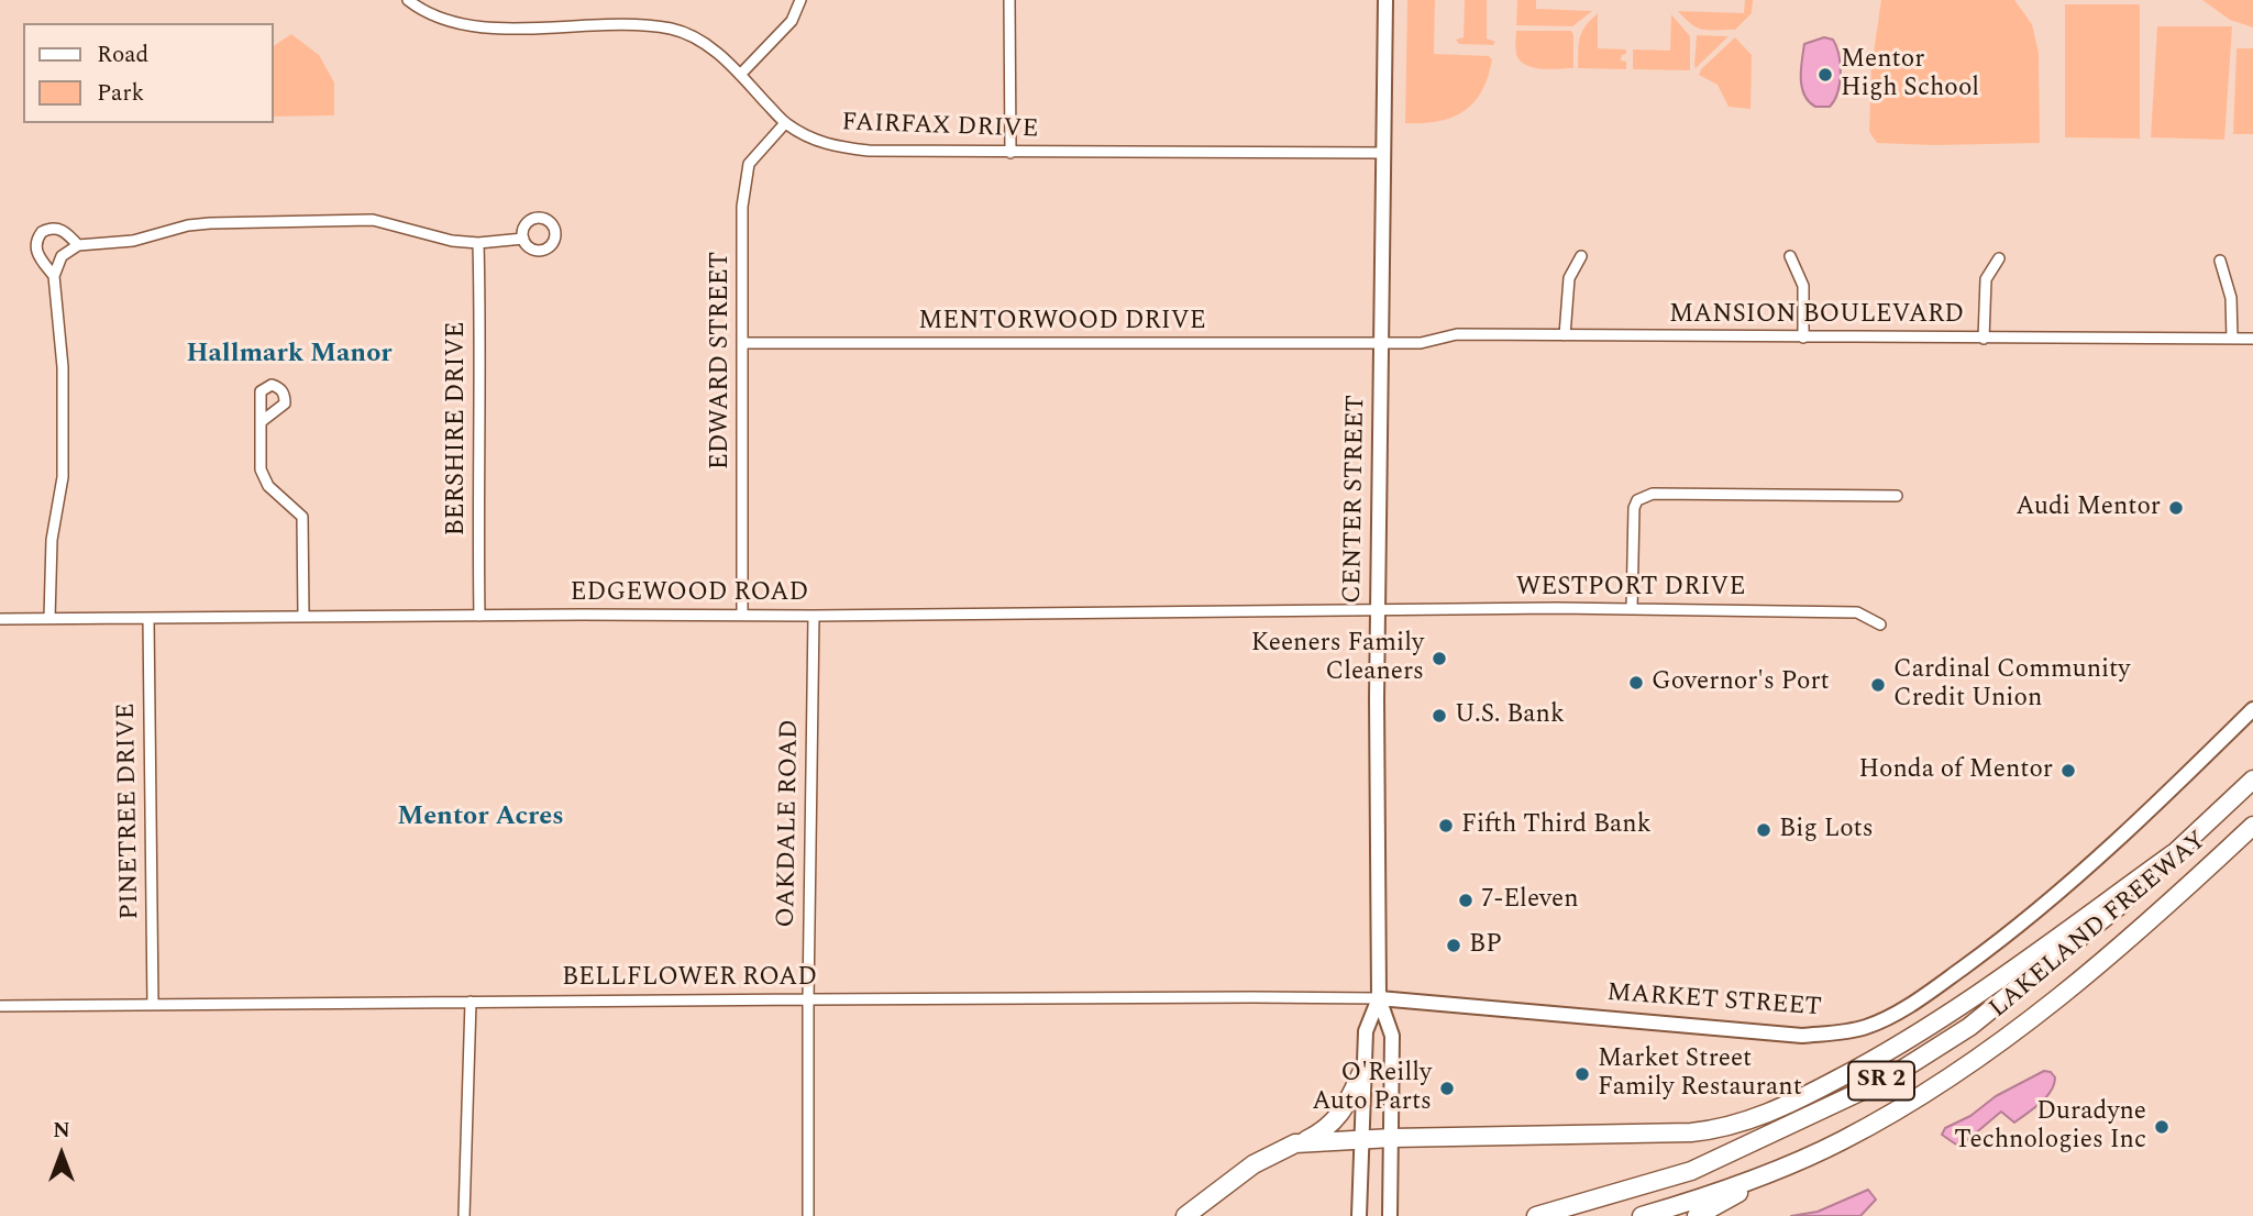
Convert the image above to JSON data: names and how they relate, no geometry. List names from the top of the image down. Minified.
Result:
{"streets":{"highway":["LAKELAND FREEWAY","SR 2"],"main road":["CENTER STREET","MARKET STREET"],"street":["FAIRFAX DRIVE","MANSION BOULEVARD","MENTORWOOD DRIVE","EDWARD STREET","BERSHIRE DRIVE","WESTPORT DRIVE","EDGEWOOD ROAD","PINETREE DRIVE","OAKDALE ROAD","BELLFLOWER ROAD"]},"crossings":[["FAIRFAX DRIVE","EDWARD STREET"],["FAIRFAX DRIVE","CENTER STREET"],["MANSION BOULEVARD","MENTORWOOD DRIVE"],["MANSION BOULEVARD","CENTER STREET"],["MENTORWOOD DRIVE","EDWARD STREET"],["MENTORWOOD DRIVE","CENTER STREET"],["EDWARD STREET","EDGEWOOD ROAD"],["BERSHIRE DRIVE","EDGEWOOD ROAD"],["CENTER STREET","WESTPORT DRIVE"],["CENTER STREET","EDGEWOOD ROAD"],["CENTER STREET","BELLFLOWER ROAD"],["CENTER STREET","MARKET STREET"],["WESTPORT DRIVE","EDGEWOOD ROAD"],["EDGEWOOD ROAD","PINETREE DRIVE"],["EDGEWOOD ROAD","OAKDALE ROAD"],["PINETREE DRIVE","BELLFLOWER ROAD"],["OAKDALE ROAD","BELLFLOWER ROAD"],["BELLFLOWER ROAD","MARKET STREET"]],"districts":["Hallmark Manor","Mentor Acres"],"places":["Mentor High School","Audi Mentor","Keeners Family Cleaners","Governor's Port","Cardinal Community Credit Union","U.S. Bank","Honda of Mentor","Fifth Third Bank","Big Lots","7-Eleven","BP","Market Street Family Restaurant","O'Reilly Auto Parts","Duradyne Technologies Inc"],"legend":["Road","Park"],"north":"top"}
